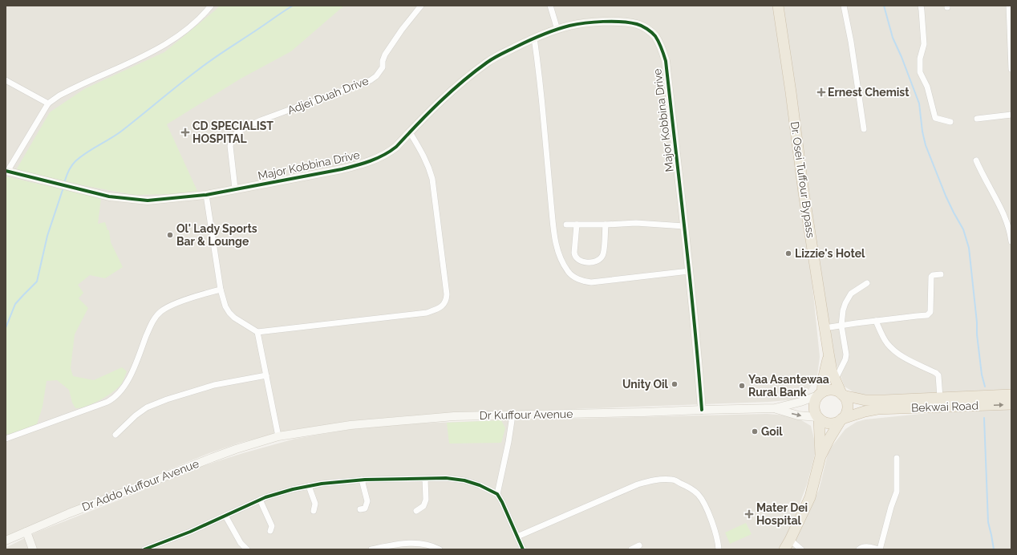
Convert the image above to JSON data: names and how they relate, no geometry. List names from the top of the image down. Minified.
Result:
{"streets":{"highway":["Dr. Osei Tuffour Bypass","Bekwai Road"],"street":["Adjei Duah Drive","Major Kobbina Drive","Dr Kuffour Avenue","Dr Addo Kuffour Avenue"]},"crossings":[["Adjei Duah Drive","Major Kobbina Drive"],["Major Kobbina Drive","Dr Kuffour Avenue"],["Dr. Osei Tuffour Bypass","Bekwai Road"],["Dr Kuffour Avenue","Dr Addo Kuffour Avenue"]],"places":{"health":["Ernest Chemist","CD SPECIALIST HOSPITAL","Mater Dei Hospital"],"other":["Ol' Lady Sports Bar & Lounge","Lizzie's Hotel","Unity Oil","Yaa Asantewaa Rural Bank","Goil"]}}
